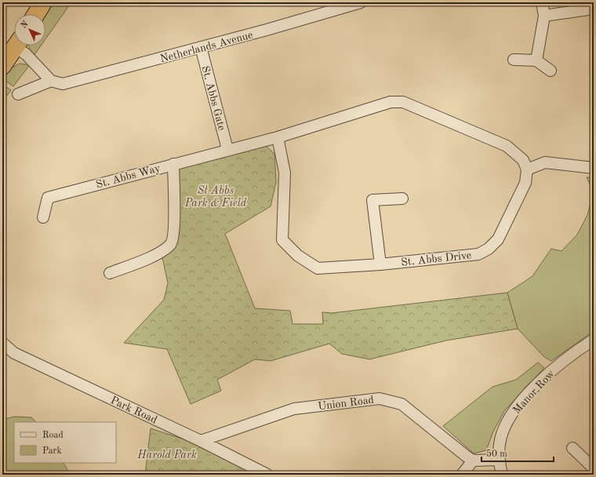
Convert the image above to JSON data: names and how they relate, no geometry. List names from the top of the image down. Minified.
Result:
{"streets":{"street":["Netherlands Avenue","St. Abbs Gate","St. Abbs Way","St. Abbs Drive","Manor Row","Union Road","Park Road"]},"crossings":[["Netherlands Avenue","St. Abbs Gate"],["St. Abbs Gate","St. Abbs Way"],["Union Road","Park Road"]],"parks":["St Abbs Park & Field","Harold Park"],"legend":["Road","Park"],"scale_bar":"50 m","north":"top left"}
